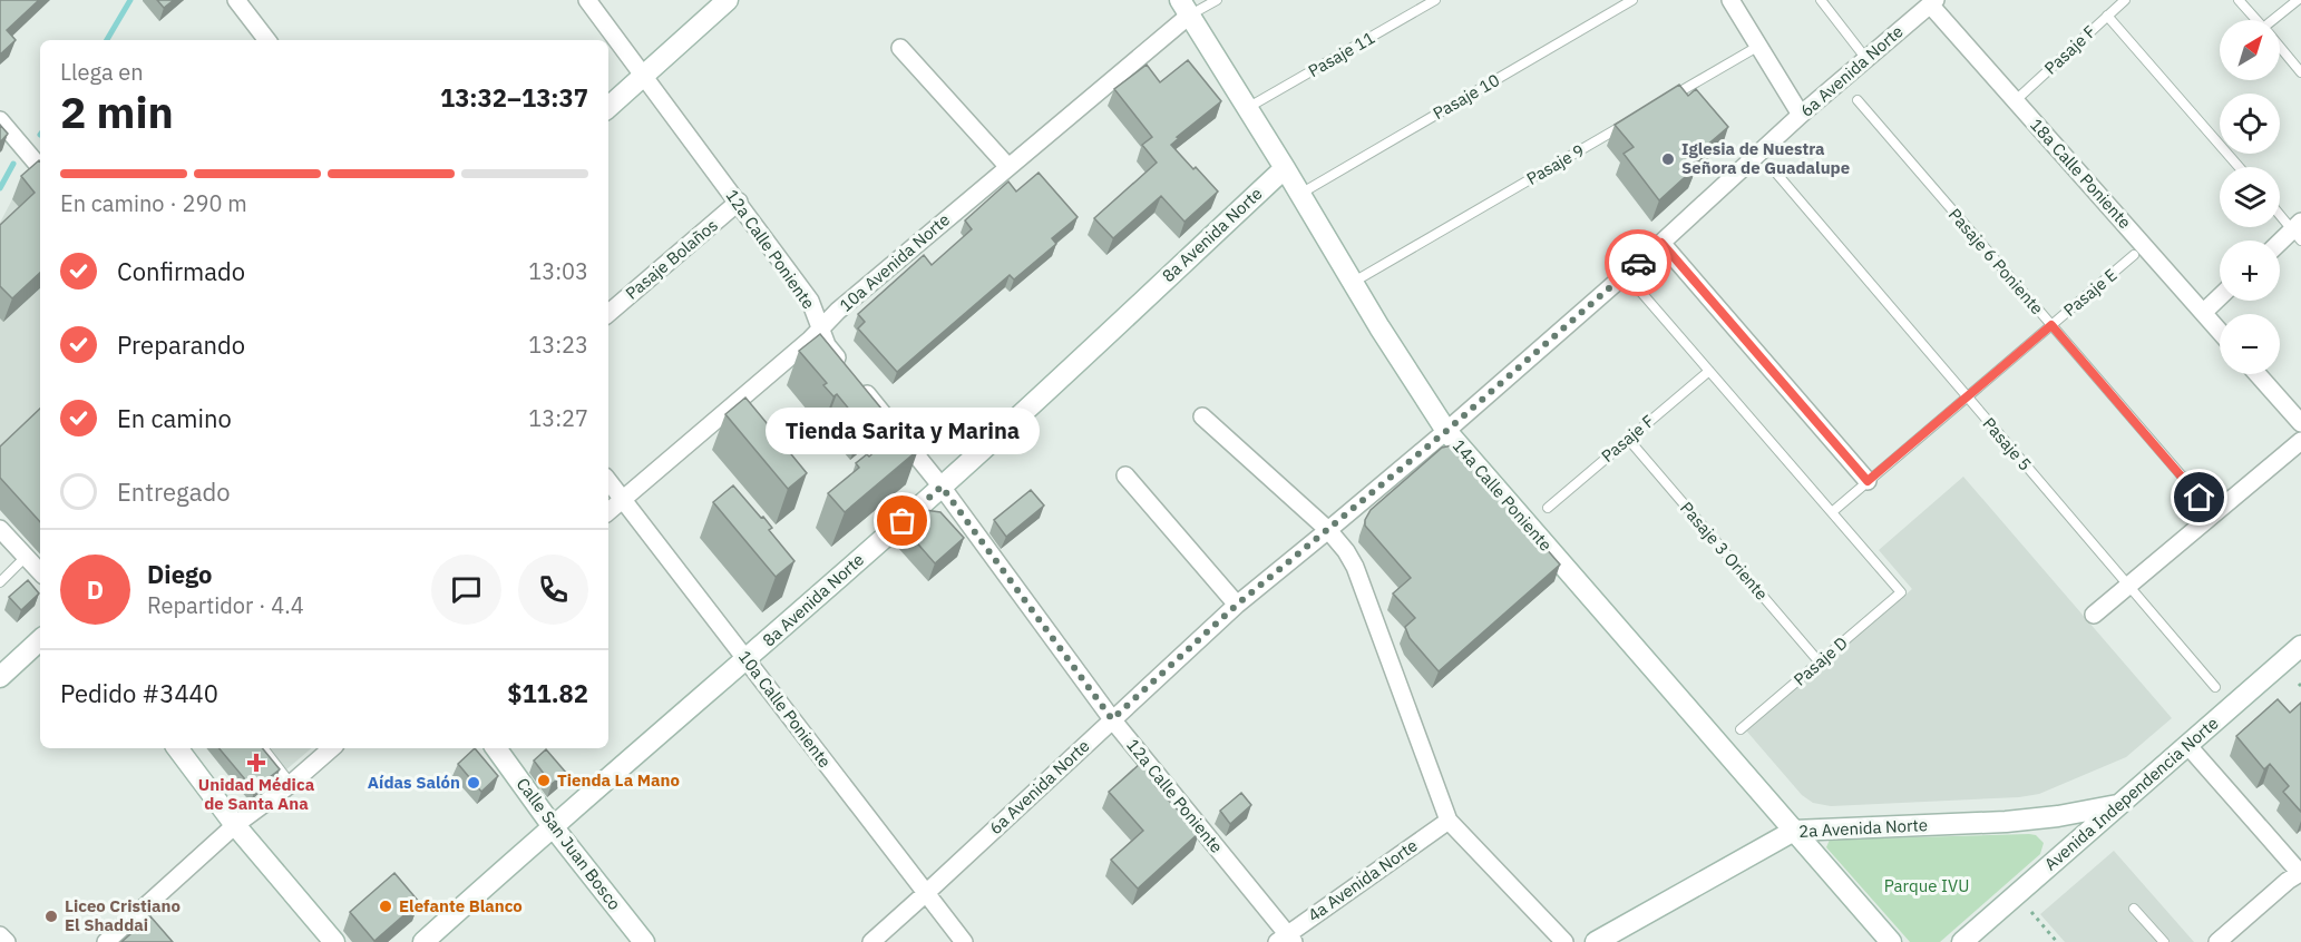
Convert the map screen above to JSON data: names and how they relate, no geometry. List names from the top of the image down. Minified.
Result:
{"streets":{"street":["6a Avenida Norte","18a Calle Poniente","8a Avenida Norte","12a Calle Poniente","Pasaje Bolaños","10a Avenida Norte","14a Calle Poniente","10a Calle Poniente","Avenida Independencia Norte","2a Avenida Norte","Calle San Juan Bosco","4a Avenida Norte"],"lane":["Pasaje F","Pasaje 11","Pasaje 10","Pasaje 9","Pasaje 6 Poniente","Pasaje E","Pasaje 5","Pasaje 3 Oriente","Pasaje D"]},"crossings":[["Pasaje F","18a Calle Poniente"],["Pasaje F","Pasaje 3 Oriente"],["Pasaje 11","14a Calle Poniente"],["6a Avenida Norte","18a Calle Poniente"],["6a Avenida Norte","12a Calle Poniente"],["6a Avenida Norte","14a Calle Poniente"],["6a Avenida Norte","10a Calle Poniente"],["Pasaje 10","14a Calle Poniente"],["Pasaje 9","14a Calle Poniente"],["8a Avenida Norte","12a Calle Poniente"],["8a Avenida Norte","14a Calle Poniente"],["8a Avenida Norte","10a Calle Poniente"],["8a Avenida Norte","Calle San Juan Bosco"],["12a Calle Poniente","Pasaje Bolaños"],["12a Calle Poniente","10a Avenida Norte"],["12a Calle Poniente","4a Avenida Norte"],["Pasaje 6 Poniente","Pasaje E"],["10a Avenida Norte","14a Calle Poniente"],["10a Avenida Norte","10a Calle Poniente"],["Pasaje E","Pasaje 5"],["Pasaje E","Pasaje D"],["14a Calle Poniente","2a Avenida Norte"],["Pasaje 3 Oriente","Pasaje D"],["Avenida Independencia Norte","2a Avenida Norte"]],"parks":["Parque IVU"],"places":{"other":["Iglesia de Nuestra Señora de Guadalupe","Tienda Sarita y Marina","Tienda La Mano","Aídas Salón","Elefante Blanco","Liceo Cristiano El Shaddai"],"health":["Unidad Médica de Santa Ana"]},"north":"top right","page":{"map_buttons":["+","−"],"heading":["2 min","Llega en","13:32–13:37"],"panel":["Diego","Repartidor · 4.4","Pedido #3440","$11.82"],"bar":"En camino · 290 m","list":[["Confirmado","13:03"],["Preparando","13:23"],["En camino","13:27"],"Entregado"],"bubble":"Tienda Sarita y Marina","round":"D"}}
